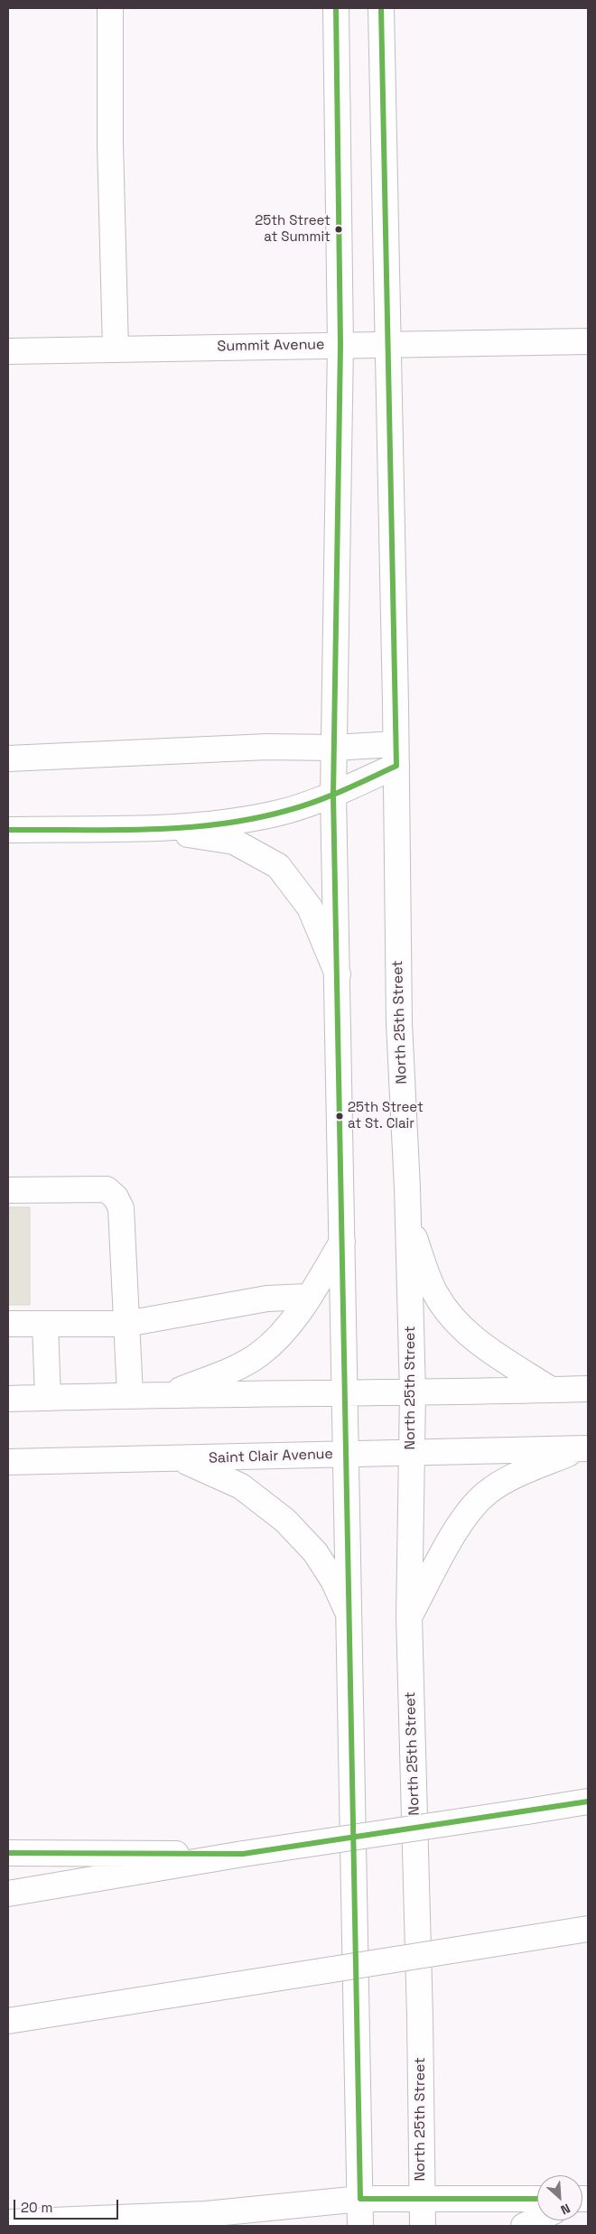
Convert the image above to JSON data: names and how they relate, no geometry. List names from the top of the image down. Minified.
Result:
{"streets":{"main road":["Summit Avenue","North 25th Street","Saint Clair Avenue"]},"crossings":[["Summit Avenue","North 25th Street"],["North 25th Street","Saint Clair Avenue"]],"places":["25th Street at Summit","25th Street at St. Clair"],"scale_bar":"20 m","north":"bottom right"}
